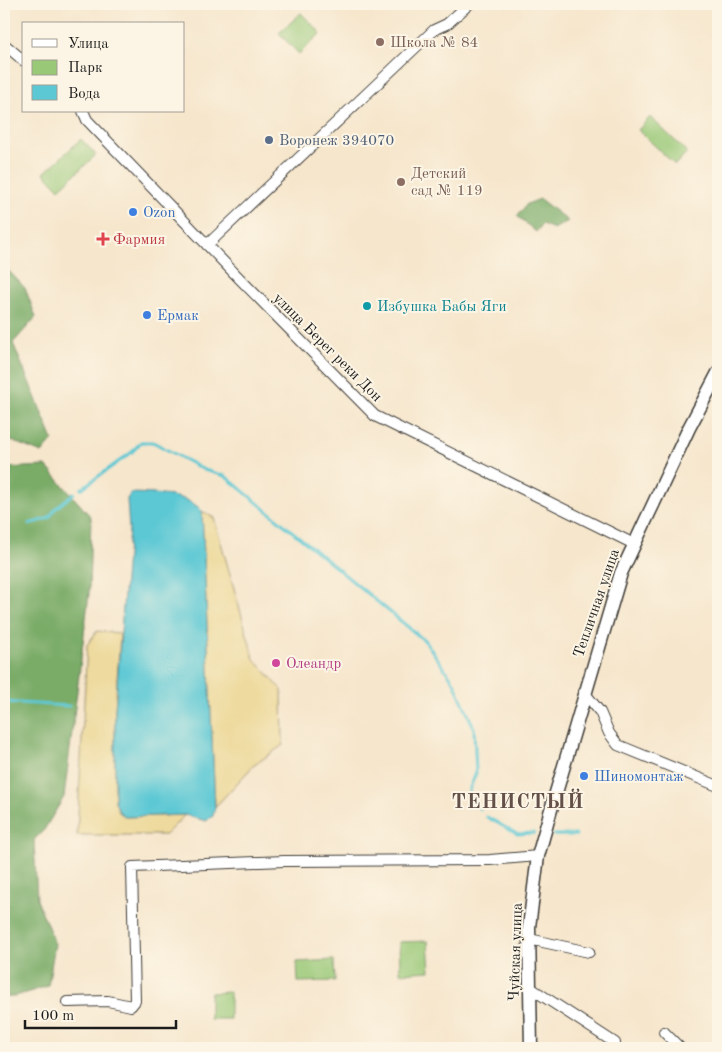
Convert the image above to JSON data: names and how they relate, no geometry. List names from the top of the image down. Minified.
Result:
{"streets":{"street":["улица Берег реки Дон","Тепличная улица","Чуйская улица"]},"crossings":[["улица Берег реки Дон","Тепличная улица"],["Тепличная улица","Чуйская улица"]],"districts":["ТЕНИСТЫЙ"],"places":{"other":["Школа № 84","Воронеж 394070","Детский сад № 119","Ozon","Избушка Бабы Яги","Ермак","Олеандр","Шиномонтаж"],"health":["Фармия"]},"legend":["Улица","Парк","Вода"],"scale_bar":"100 m"}
